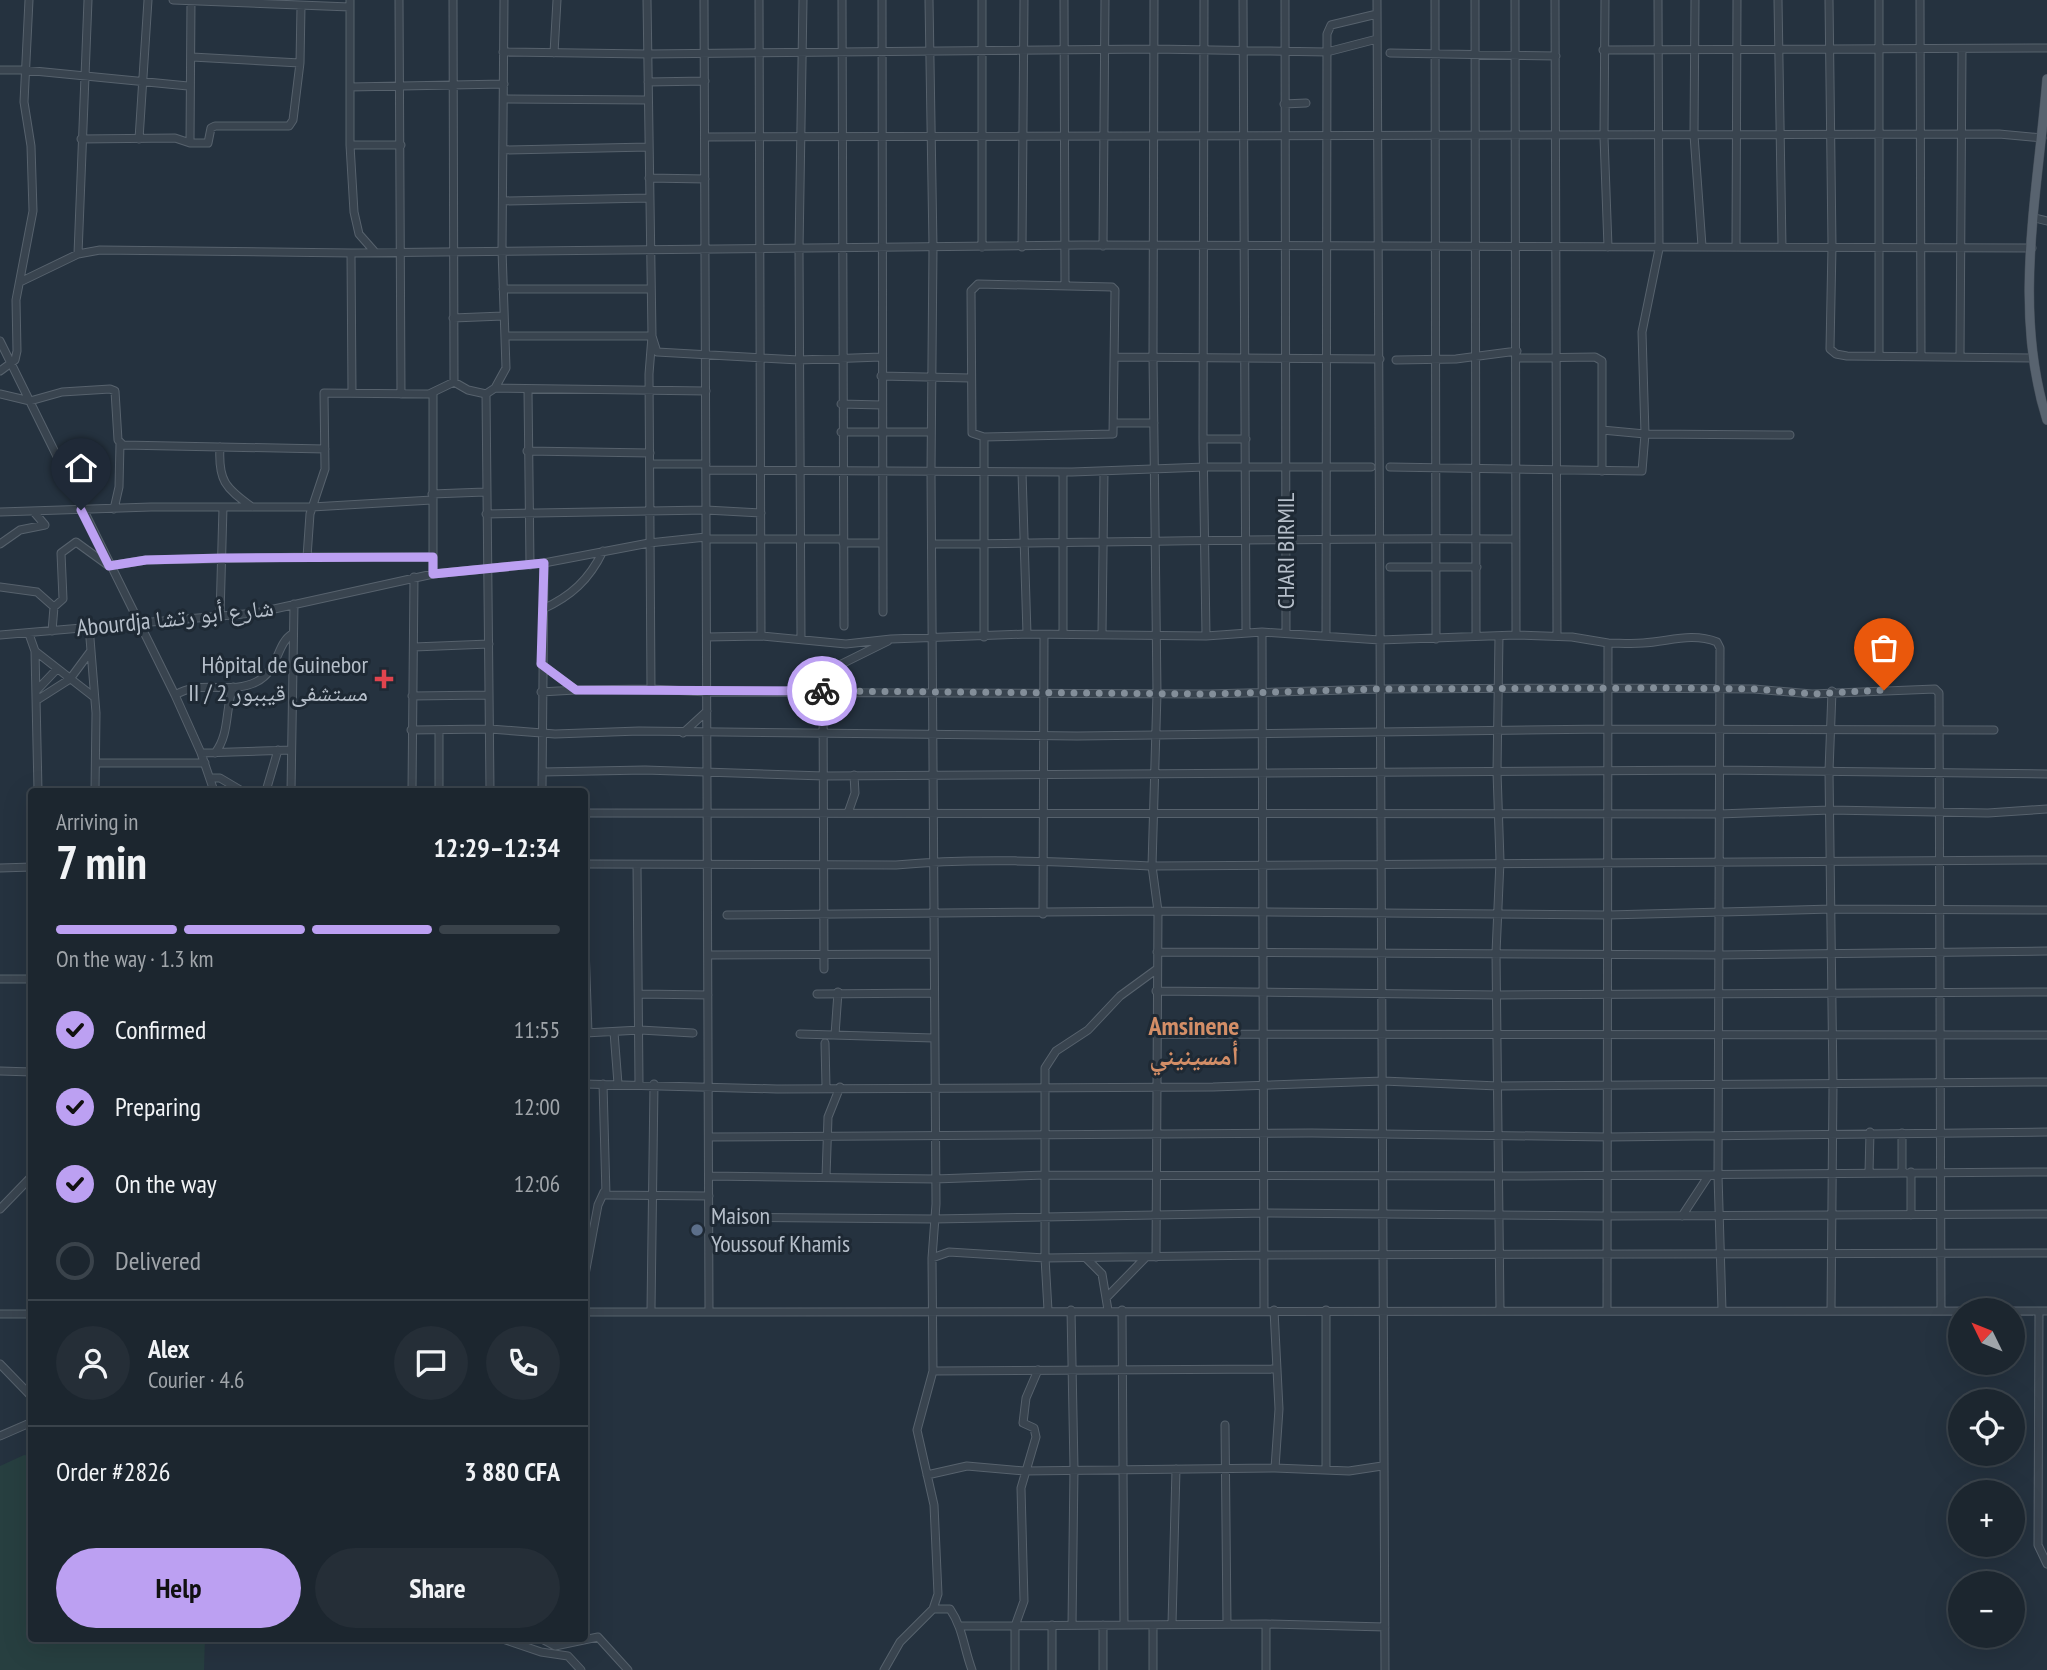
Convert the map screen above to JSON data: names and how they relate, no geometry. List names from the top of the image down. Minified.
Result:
{"streets":{"street":["CHARI BIRMIL","Abourdja شارع أبو رتشا"]},"districts":["Amsinene أمسينيني"],"places":{"health":["Hôpital de Guinebor II / مستشفى قيببور 2"],"other":["Maison Youssouf Khamis"]},"north":"top left","page":{"heading":["7 min","Arriving in","12:29–12:34"],"panel":["Alex","Courier · 4.6","Order #2826","3 880 CFA"],"bar":"On the way · 1.3 km","list":[["Confirmed","11:55"],["Preparing","12:00"],["On the way","12:06"],"Delivered"],"map_buttons":["+","−"],"buttons":["Help","Share"]}}
